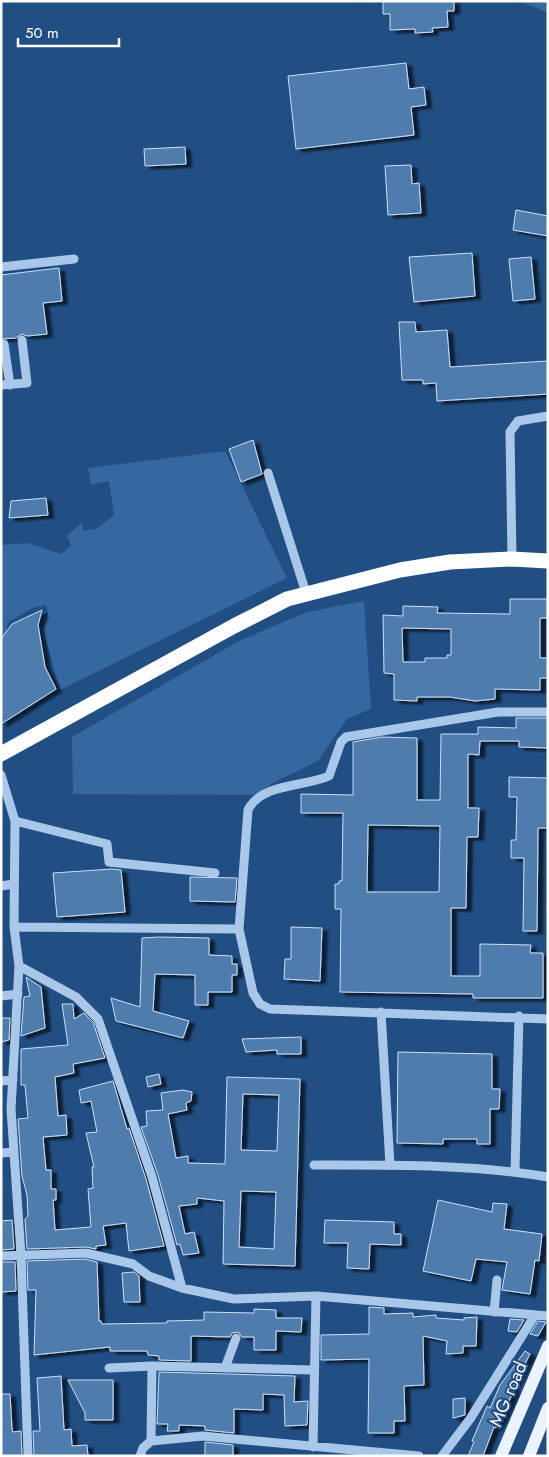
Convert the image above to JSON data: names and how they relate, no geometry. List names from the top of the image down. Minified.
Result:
{"streets":{"main road":["MG road"]},"scale_bar":"50 m"}
